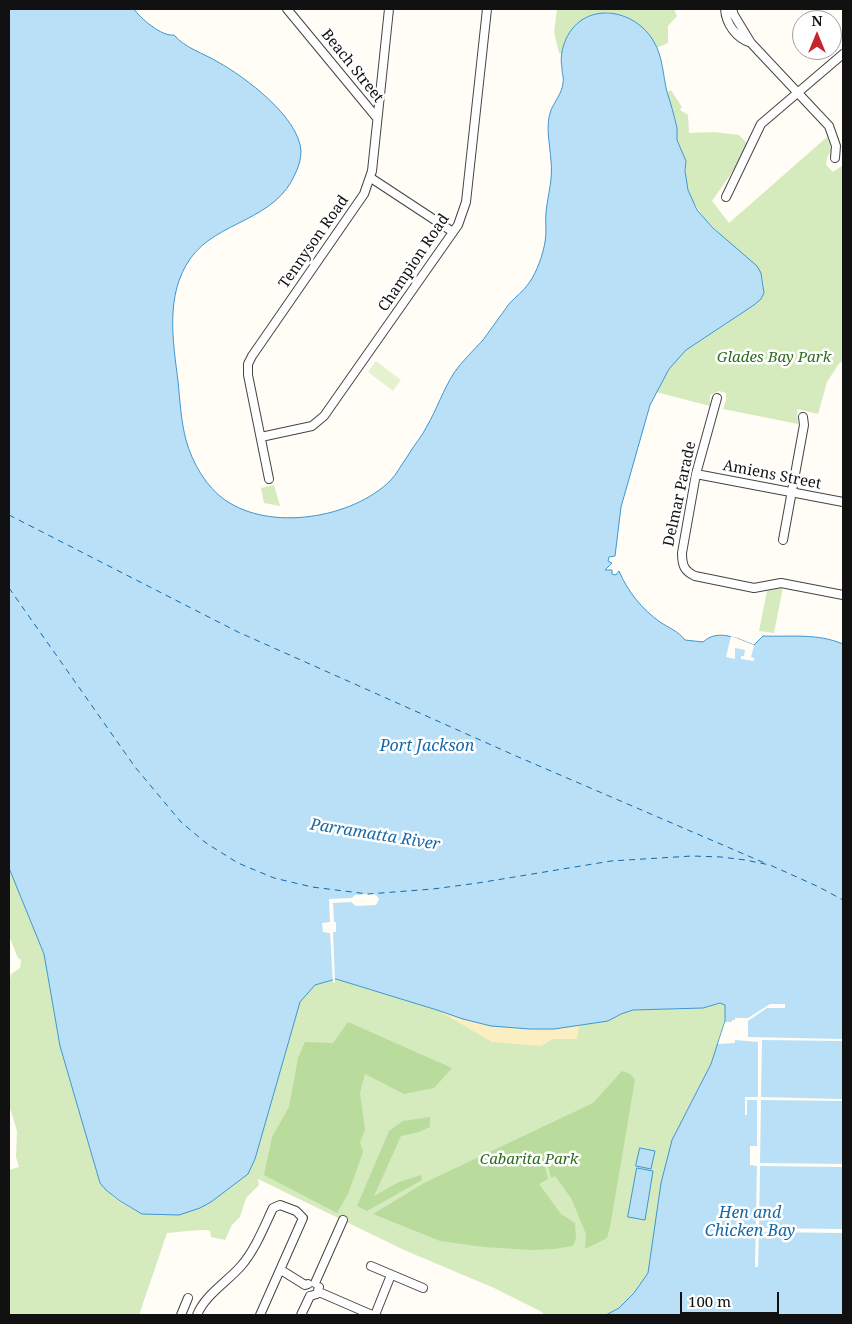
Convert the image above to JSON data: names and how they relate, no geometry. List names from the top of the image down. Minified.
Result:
{"streets":{"street":["Beach Street","Tennyson Road","Champion Road","Amiens Street","Delmar Parade"]},"crossings":[["Beach Street","Tennyson Road"],["Tennyson Road","Champion Road"],["Amiens Street","Delmar Parade"]],"water":["Port Jackson","Parramatta River","Hen and Chicken Bay"],"parks":["Glades Bay Park","Cabarita Park"],"scale_bar":"100 m","north":"top"}
